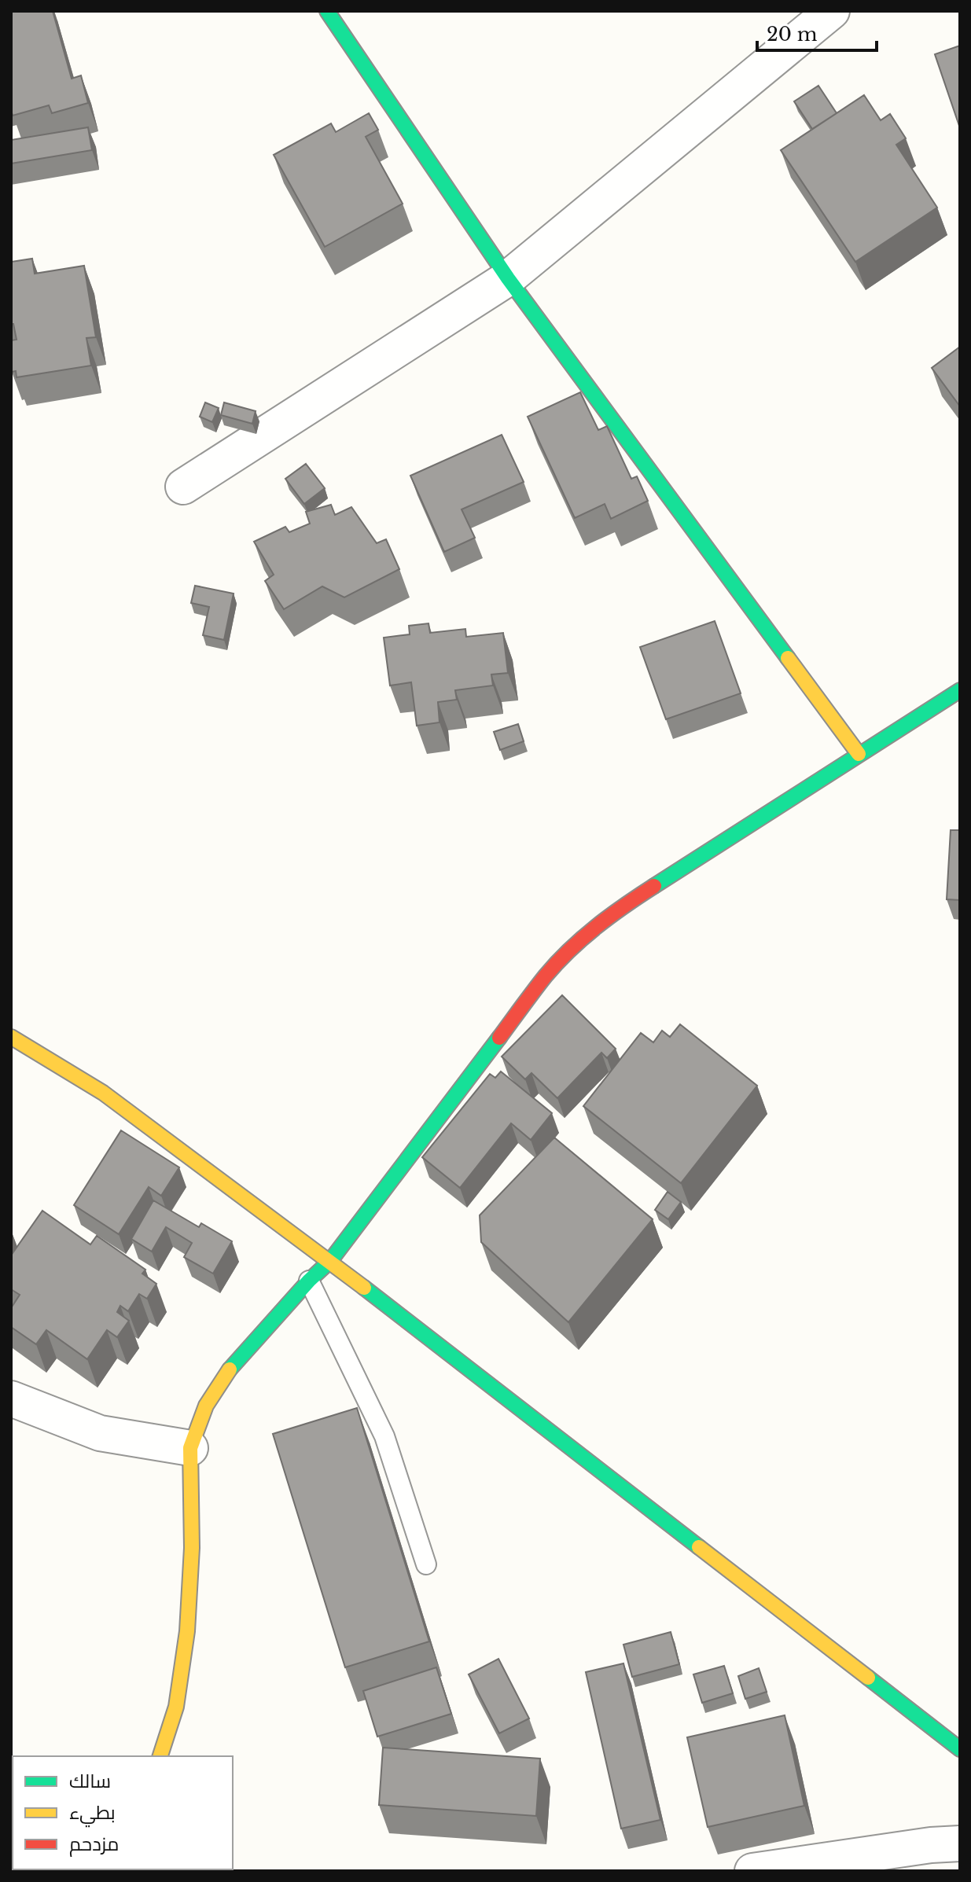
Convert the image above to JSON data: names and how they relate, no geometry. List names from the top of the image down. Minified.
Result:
{"legend":["سالك","بطيء","مزدحم"],"scale_bar":"20 m"}
